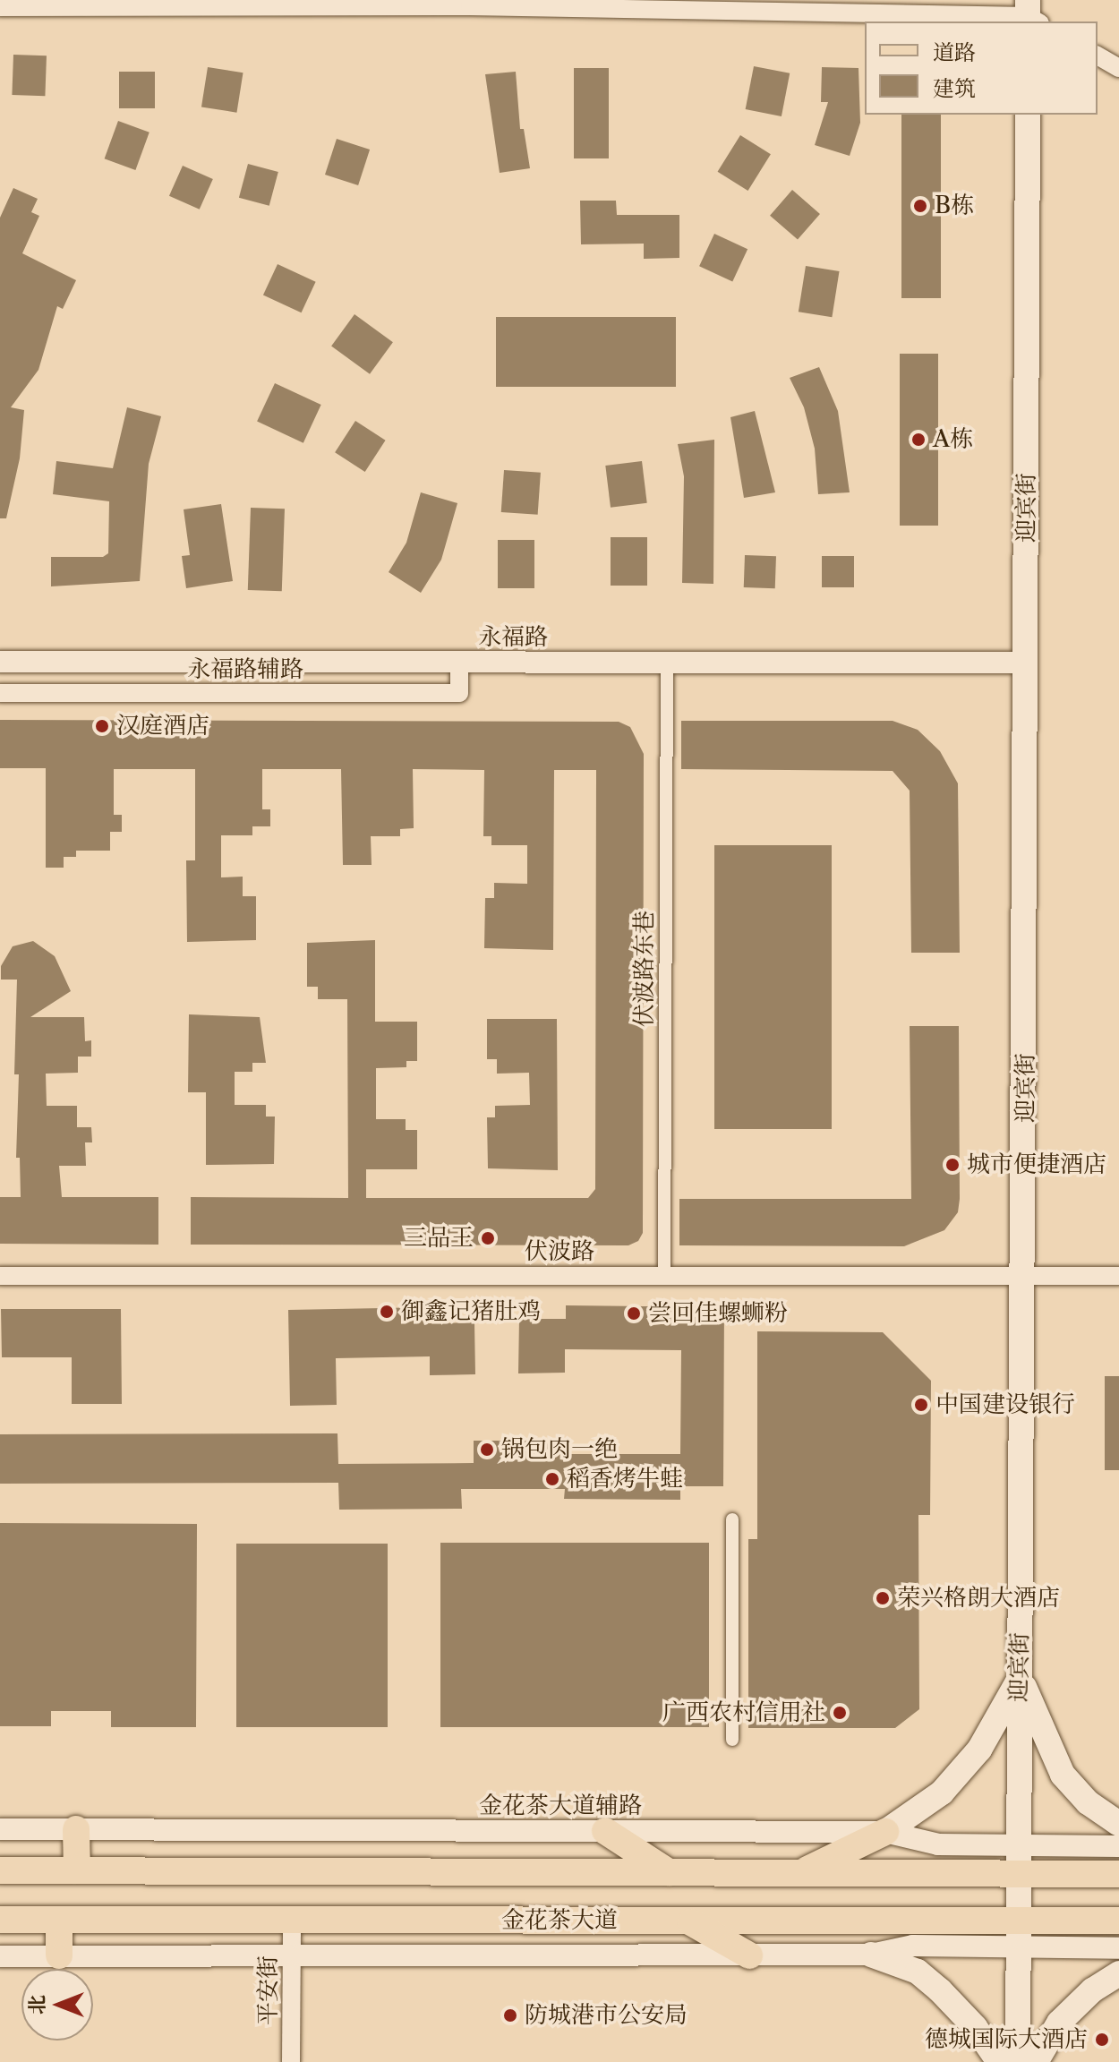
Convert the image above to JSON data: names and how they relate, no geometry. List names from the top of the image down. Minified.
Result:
{"streets":{"main road":["迎宾街","金花茶大道"],"street":["永福路","永福路辅路","伏波路东巷","伏波路","金花茶大道辅路","平安街"]},"crossings":[["迎宾街","永福路"],["迎宾街","伏波路"],["迎宾街","金花茶大道辅路"],["迎宾街","金花茶大道"],["永福路","永福路辅路"],["永福路","伏波路东巷"],["伏波路东巷","伏波路"],["金花茶大道","平安街"]],"places":["B栋","A栋","汉庭酒店","城市便捷酒店","三品王","御鑫记猪肚鸡","尝回佳螺蛳粉","中国建设银行","锅包肉一绝","稻香烤牛蛙","荣兴格朗大酒店","广西农村信用社","防城港市公安局","德城国际大酒店"],"legend":["道路","建筑"],"north":"left"}
